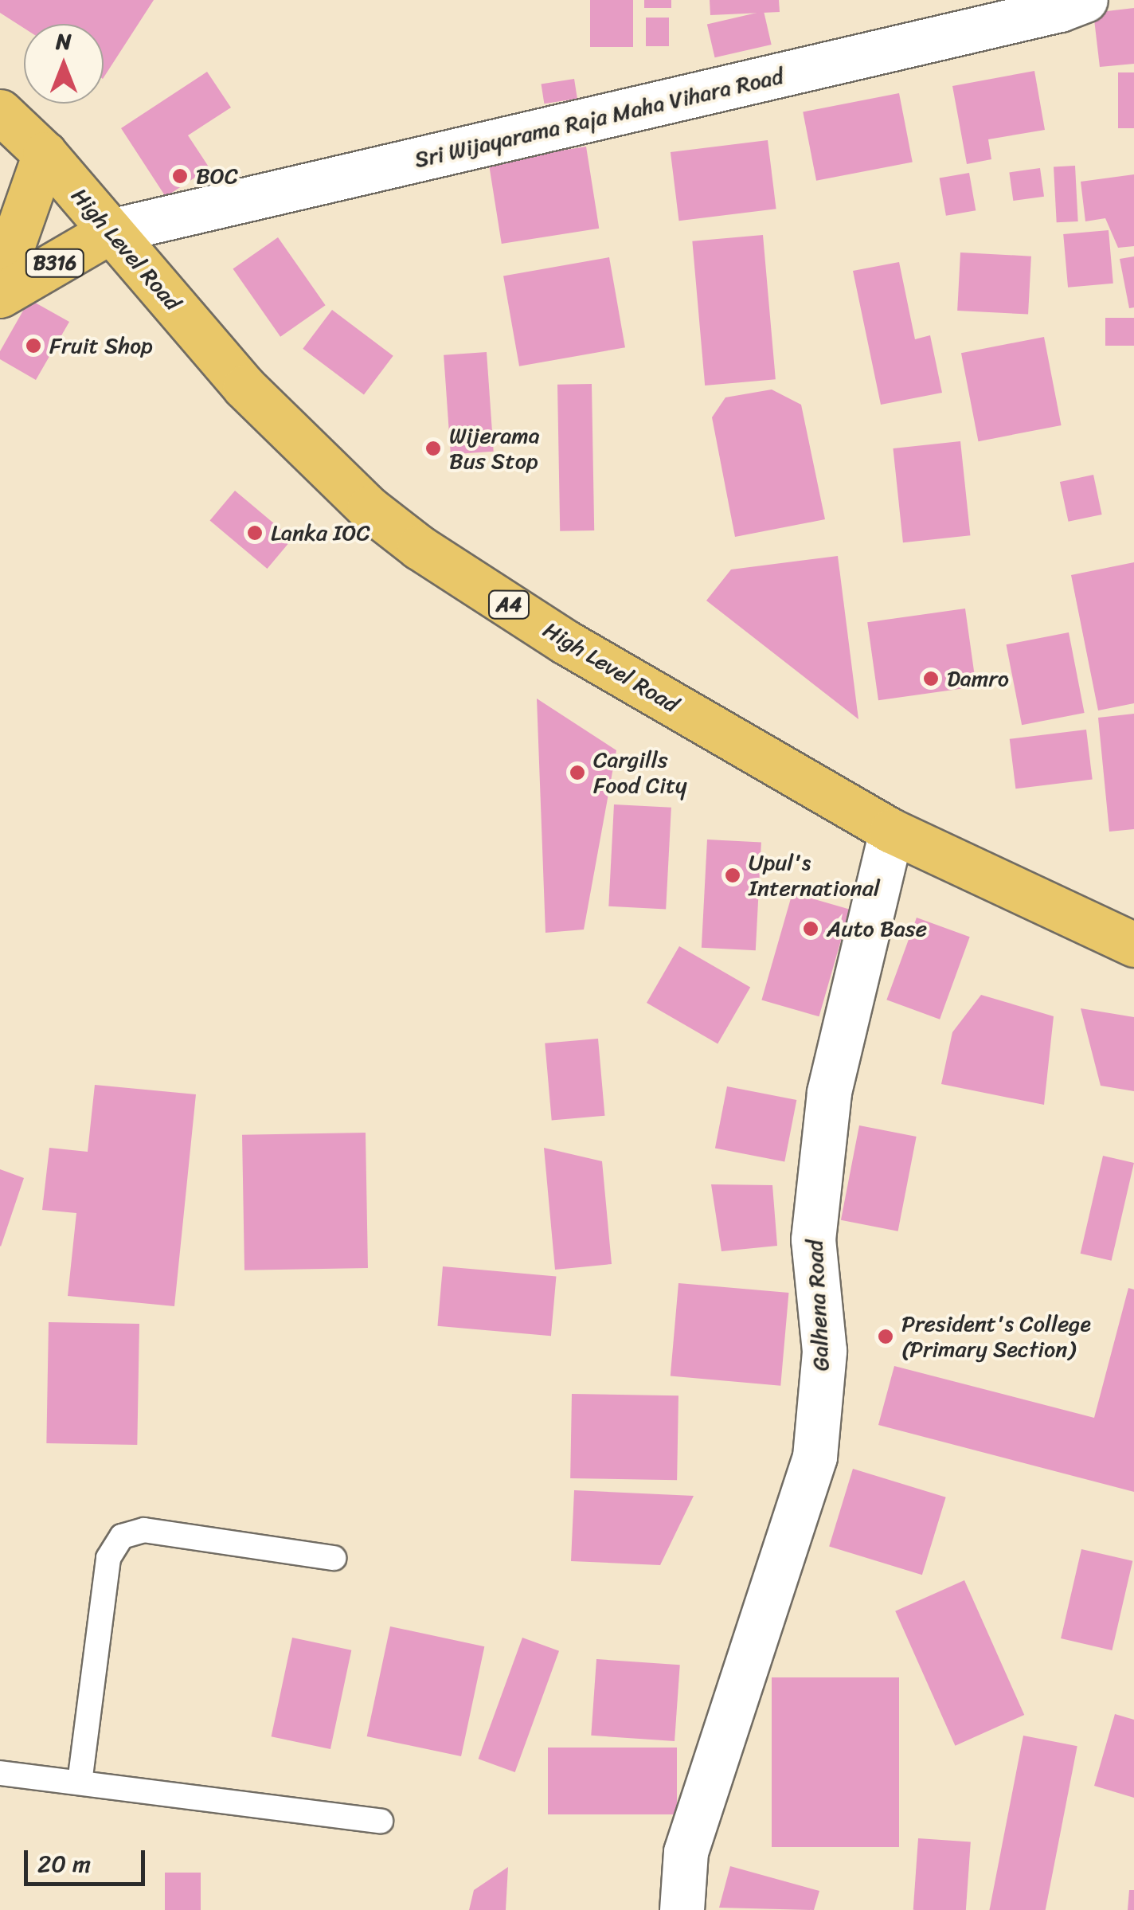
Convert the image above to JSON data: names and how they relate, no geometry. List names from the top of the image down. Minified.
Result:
{"streets":{"main road":["High Level Road","B316","A4"],"street":["Sri Wijayarama Raja Maha Vihara Road","Galhena Road"]},"crossings":[["Sri Wijayarama Raja Maha Vihara Road","High Level Road"],["Sri Wijayarama Raja Maha Vihara Road","B316"],["High Level Road","B316"],["High Level Road","Galhena Road"]],"places":["BOC","Fruit Shop","Wijerama Bus Stop","Lanka IOC","Damro","Cargills Food City","Upul's International","Auto Base","President's College (Primary Section)"],"scale_bar":"20 m","north":"top"}
